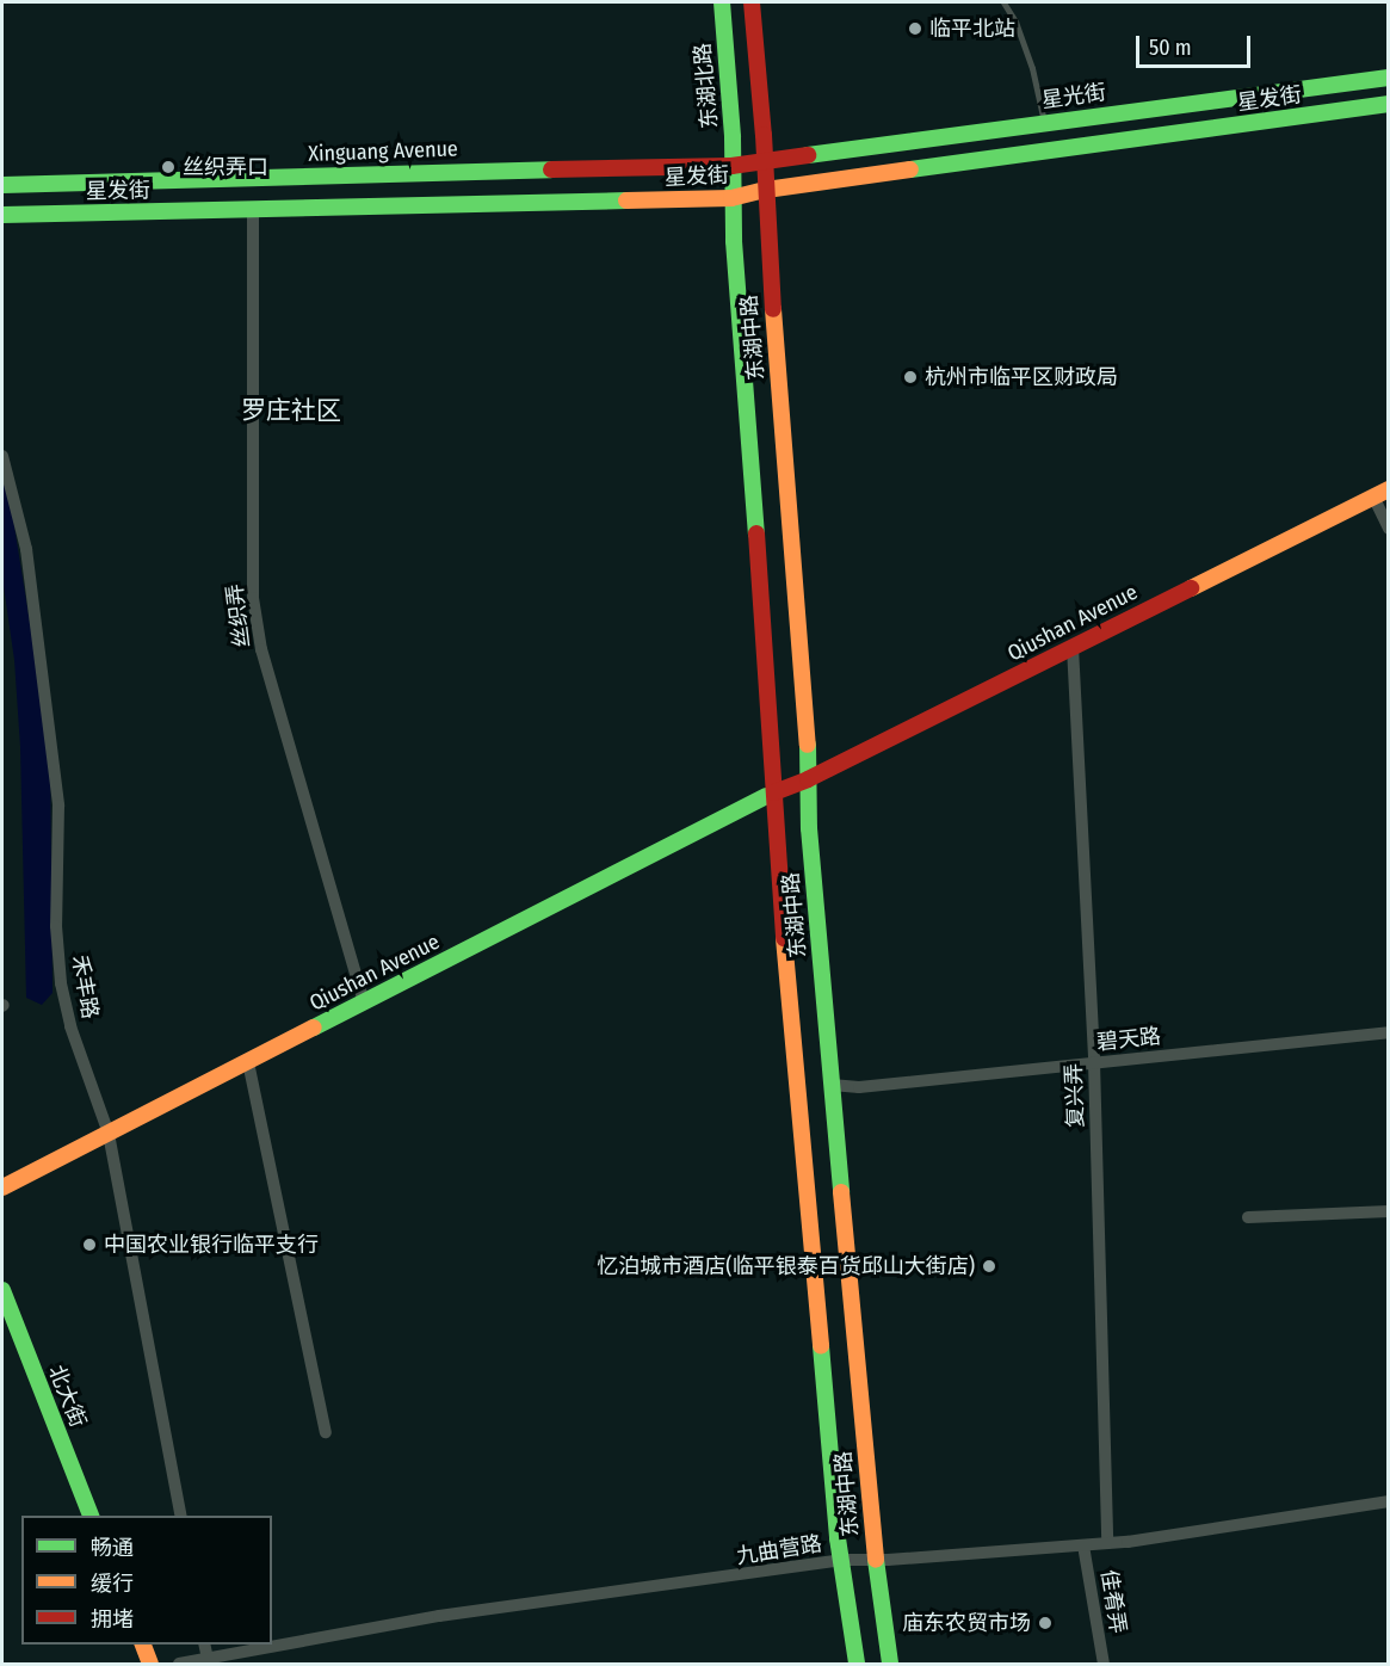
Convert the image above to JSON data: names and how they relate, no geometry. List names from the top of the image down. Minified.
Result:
{"streets":{"main road":["东湖北路","星光街","星发街","Xinguang Avenue","东湖中路","Qiushan Avenue","北大街"],"street":["丝织弄","禾丰路","碧天路","复兴弄","九曲营路","佳肴弄"]},"crossings":[["东湖北路","Xinguang Avenue"],["东湖北路","东湖中路"],["星光街","Xinguang Avenue"],["星光街","东湖中路"],["星发街","东湖中路"],["星发街","丝织弄"],["Xinguang Avenue","东湖中路"],["东湖中路","Qiushan Avenue"],["东湖中路","碧天路"],["东湖中路","九曲营路"],["丝织弄","Qiushan Avenue"],["Qiushan Avenue","禾丰路"],["Qiushan Avenue","复兴弄"],["碧天路","复兴弄"],["复兴弄","九曲营路"],["九曲营路","佳肴弄"]],"districts":["罗庄社区"],"places":["临平北站","丝织弄口","杭州市临平区财政局","中国农业银行临平支行","忆泊城市酒店(临平银泰百货邱山大街店)","庙东农贸市场"],"legend":["畅通","缓行","拥堵"],"scale_bar":"50 m"}
